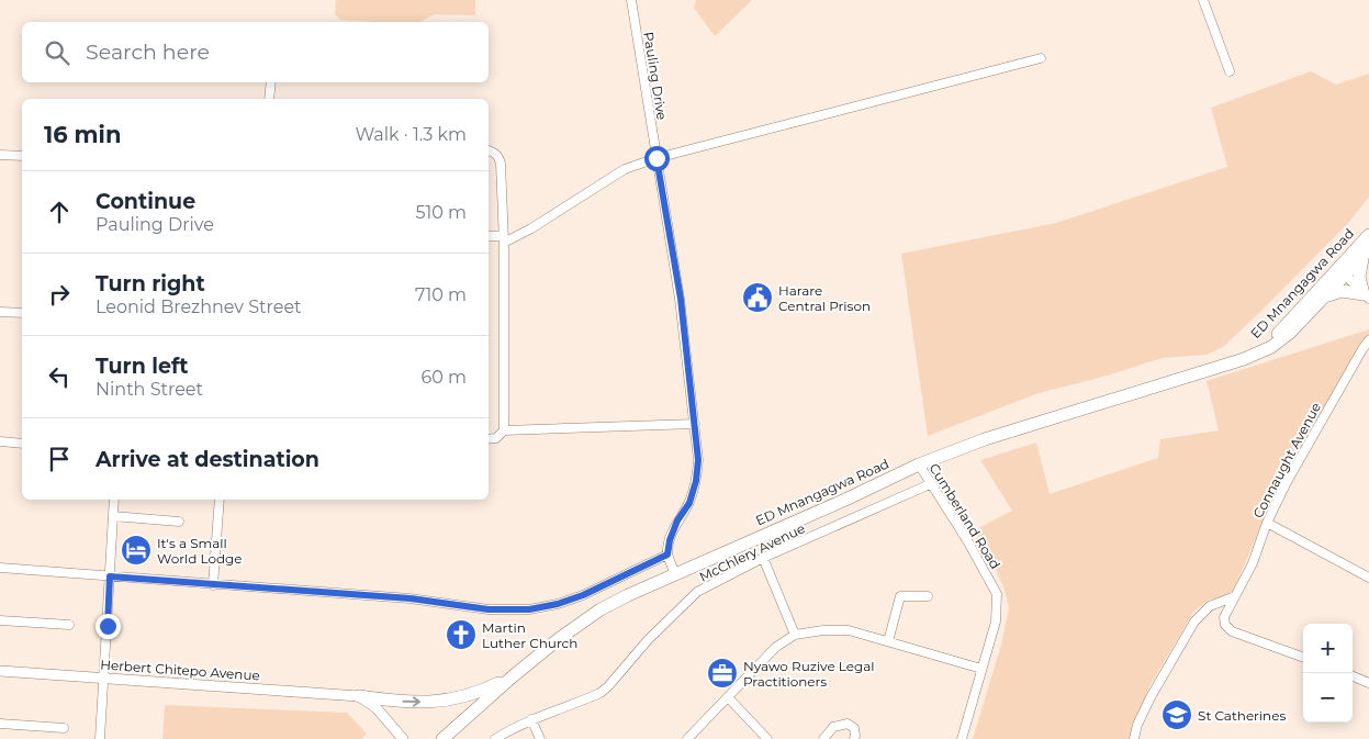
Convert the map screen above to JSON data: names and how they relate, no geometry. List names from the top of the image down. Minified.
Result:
{"streets":{"highway":["ED Mnangagwa Road"],"main road":["Herbert Chitepo Avenue"],"street":["Pauling Drive","Connaught Avenue","Cumberland Road","McChlery Avenue"]},"crossings":[["ED Mnangagwa Road","Cumberland Road"],["Cumberland Road","McChlery Avenue"]],"places":{"public building":["Harare Central Prison"],"hotel":["It's a Small World Lodge"],"church":["Martin Luther Church"],"office":["Nyawo Ruzive Legal Practitioners"],"school or university":["St Catherines"]},"page":{"search":"Search here","heading":["16 min","Walk · 1.3 km"],"list":[["Continue","Pauling Drive","510 m"],["Turn right","Leonid Brezhnev Street","710 m"],["Turn left","Ninth Street","60 m"],"Arrive at destination"],"map_buttons":["+","−"]}}
